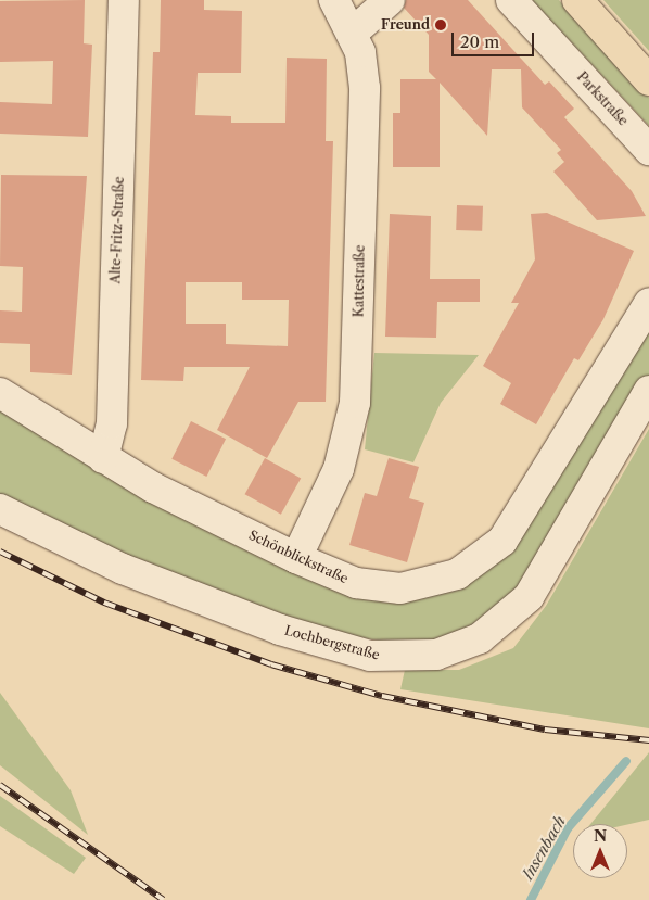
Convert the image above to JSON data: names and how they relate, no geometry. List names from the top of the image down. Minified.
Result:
{"streets":{"street":["Parkstraße","Alte-Fritz-Straße","Kattestraße","Schönblickstraße","Lochbergstraße"]},"crossings":[["Alte-Fritz-Straße","Schönblickstraße"],["Kattestraße","Schönblickstraße"]],"water":["Insenbach"],"places":["Freund"],"scale_bar":"20 m","north":"top"}
